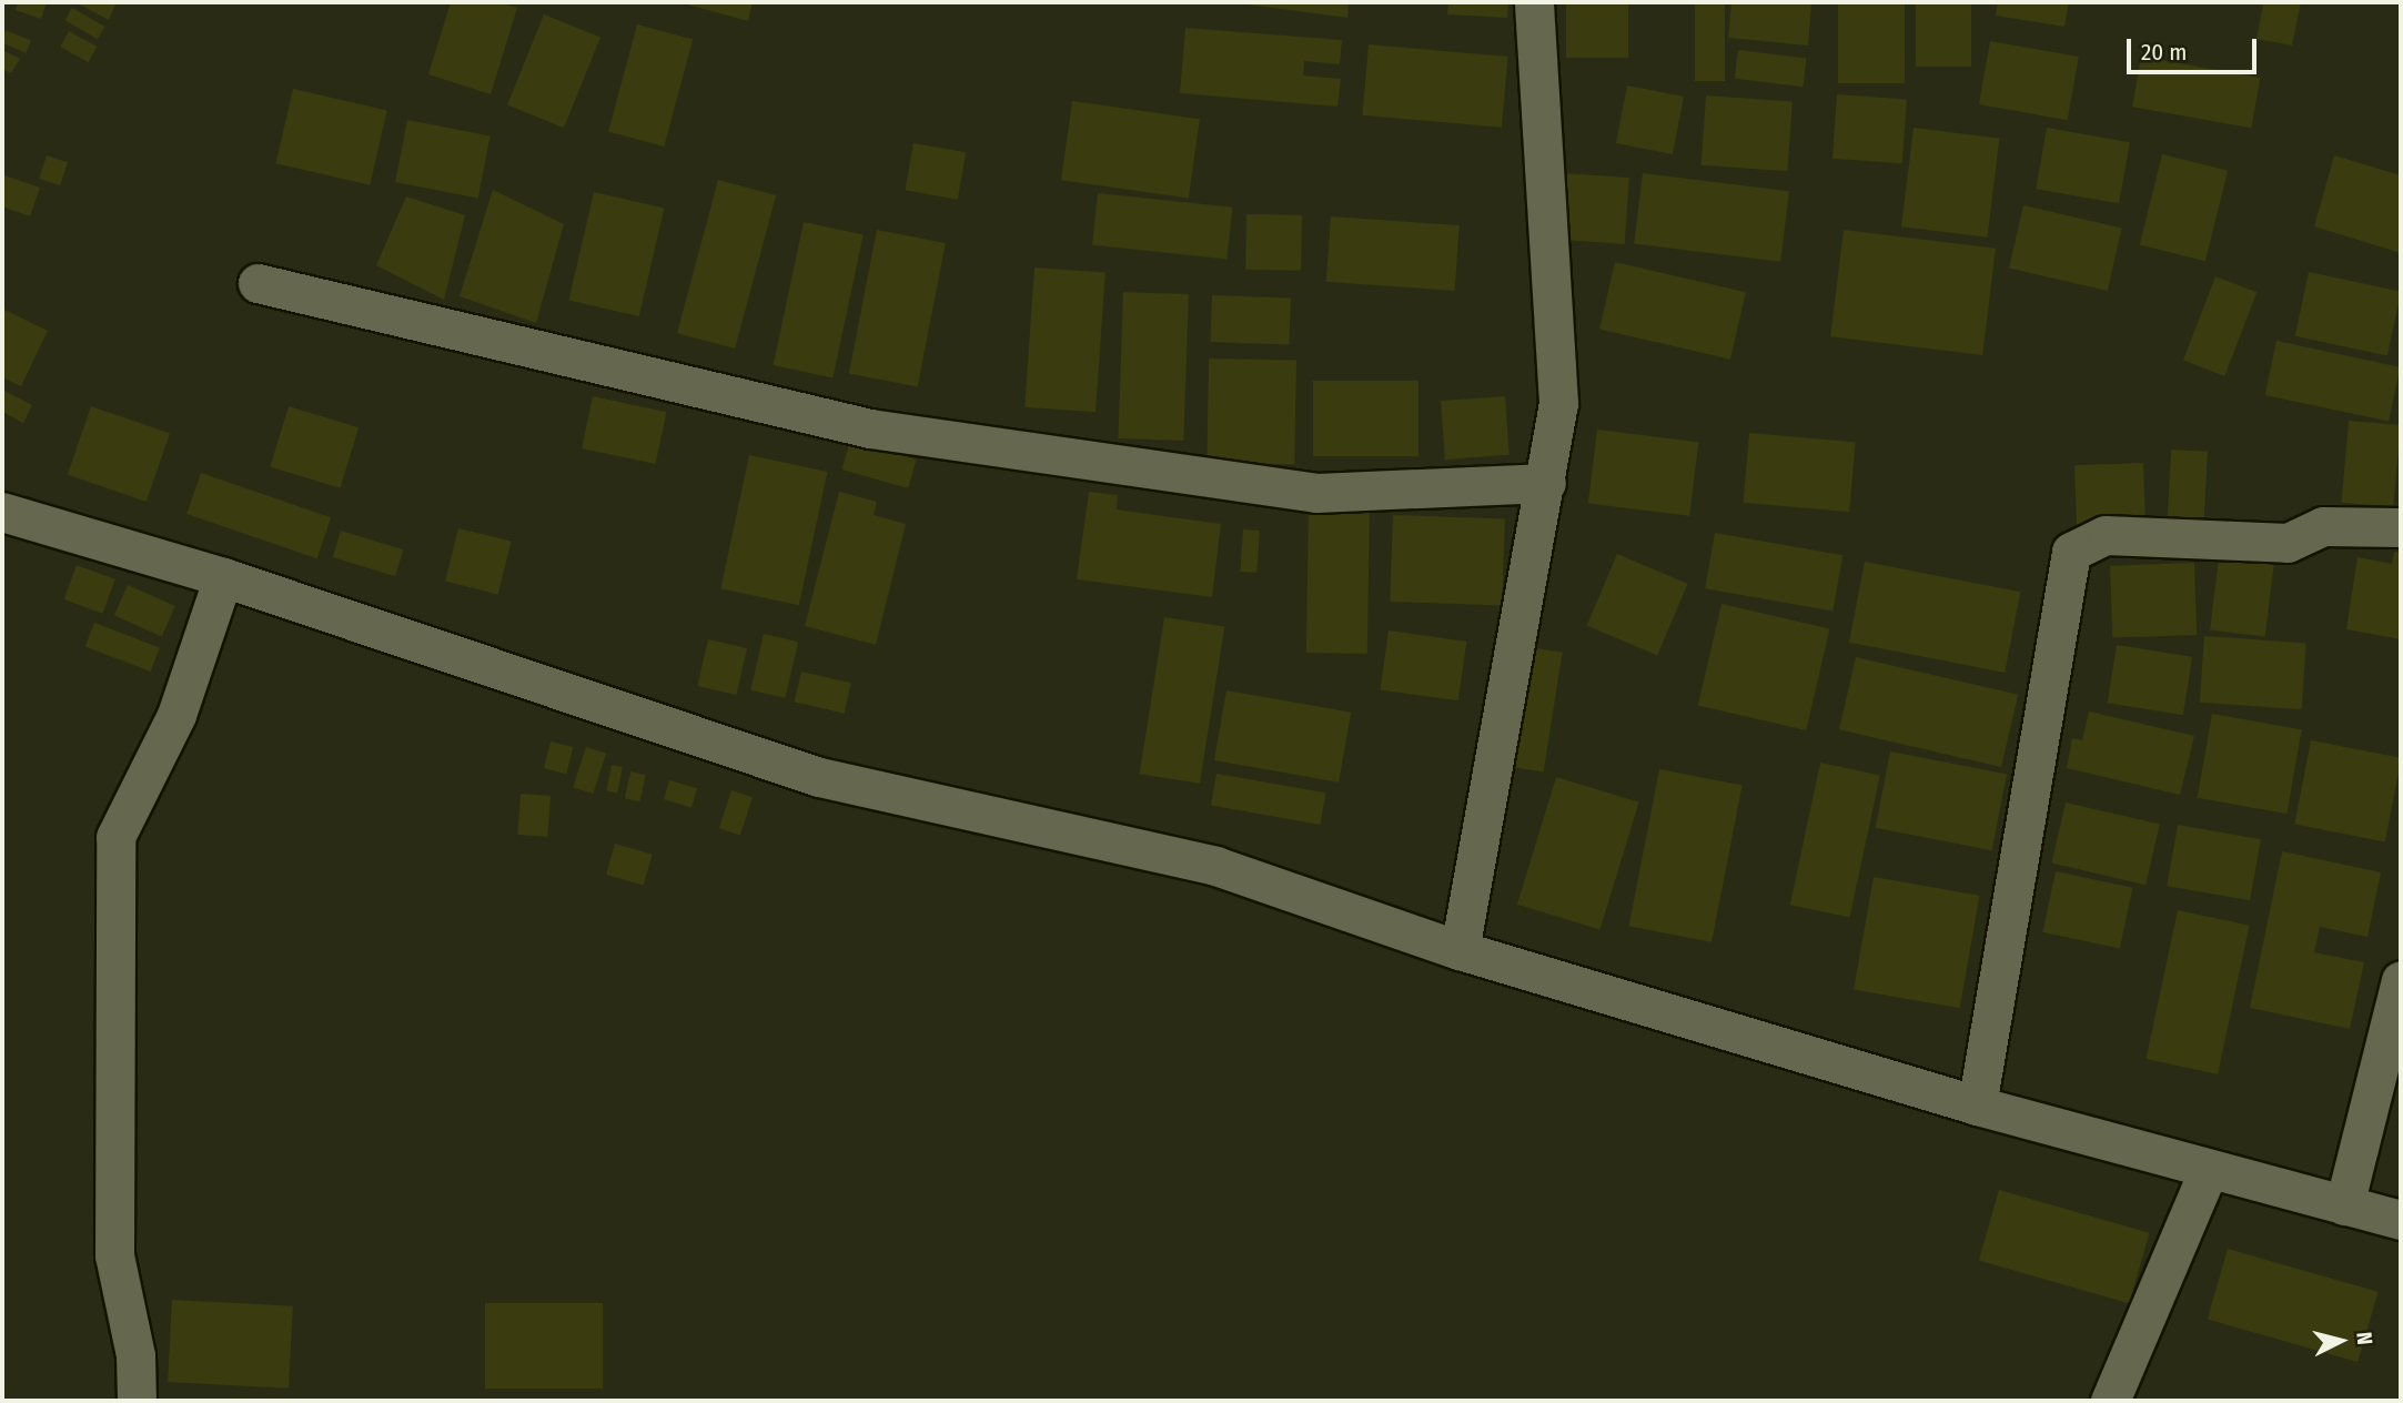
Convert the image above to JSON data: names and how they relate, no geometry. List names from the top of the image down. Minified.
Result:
{"scale_bar":"20 m","north":"right"}
